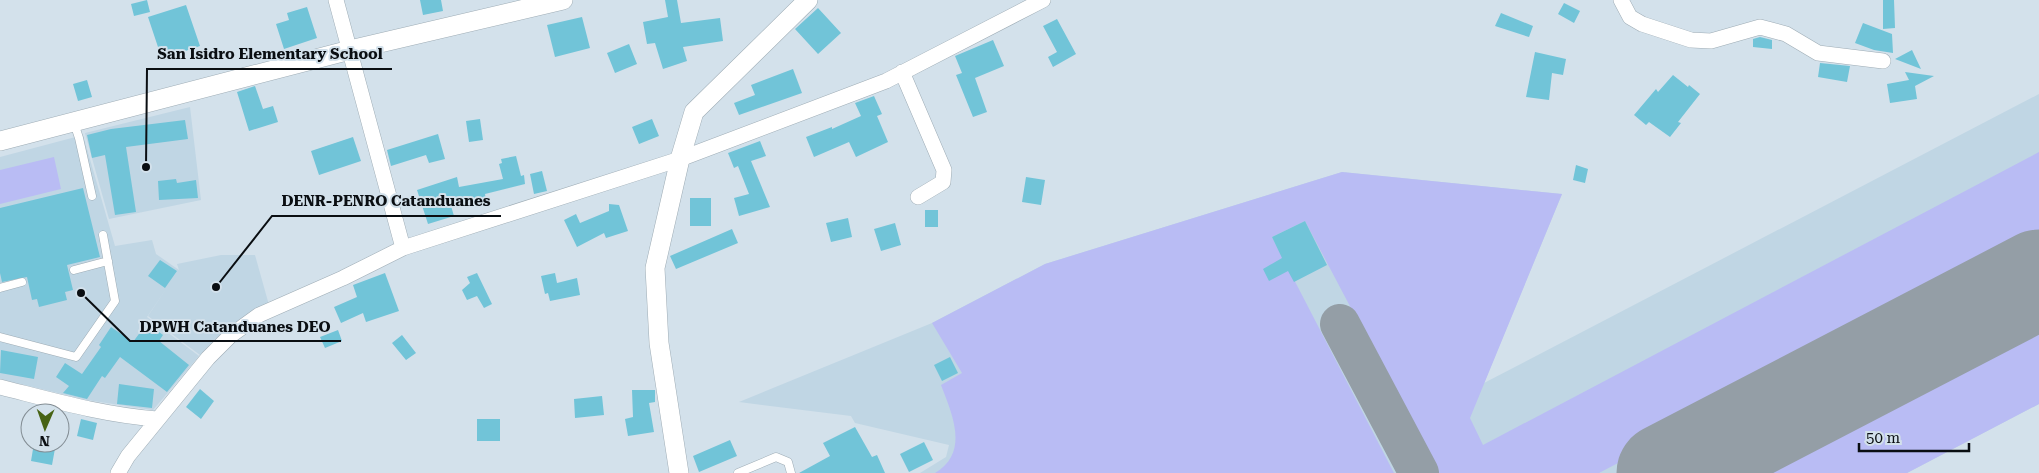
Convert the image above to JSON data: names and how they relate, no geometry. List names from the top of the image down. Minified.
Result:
{"places":["San Isidro Elementary School","DENR-PENRO Catanduanes","DPWH Catanduanes DEO"],"scale_bar":"50 m","north":"bottom"}
